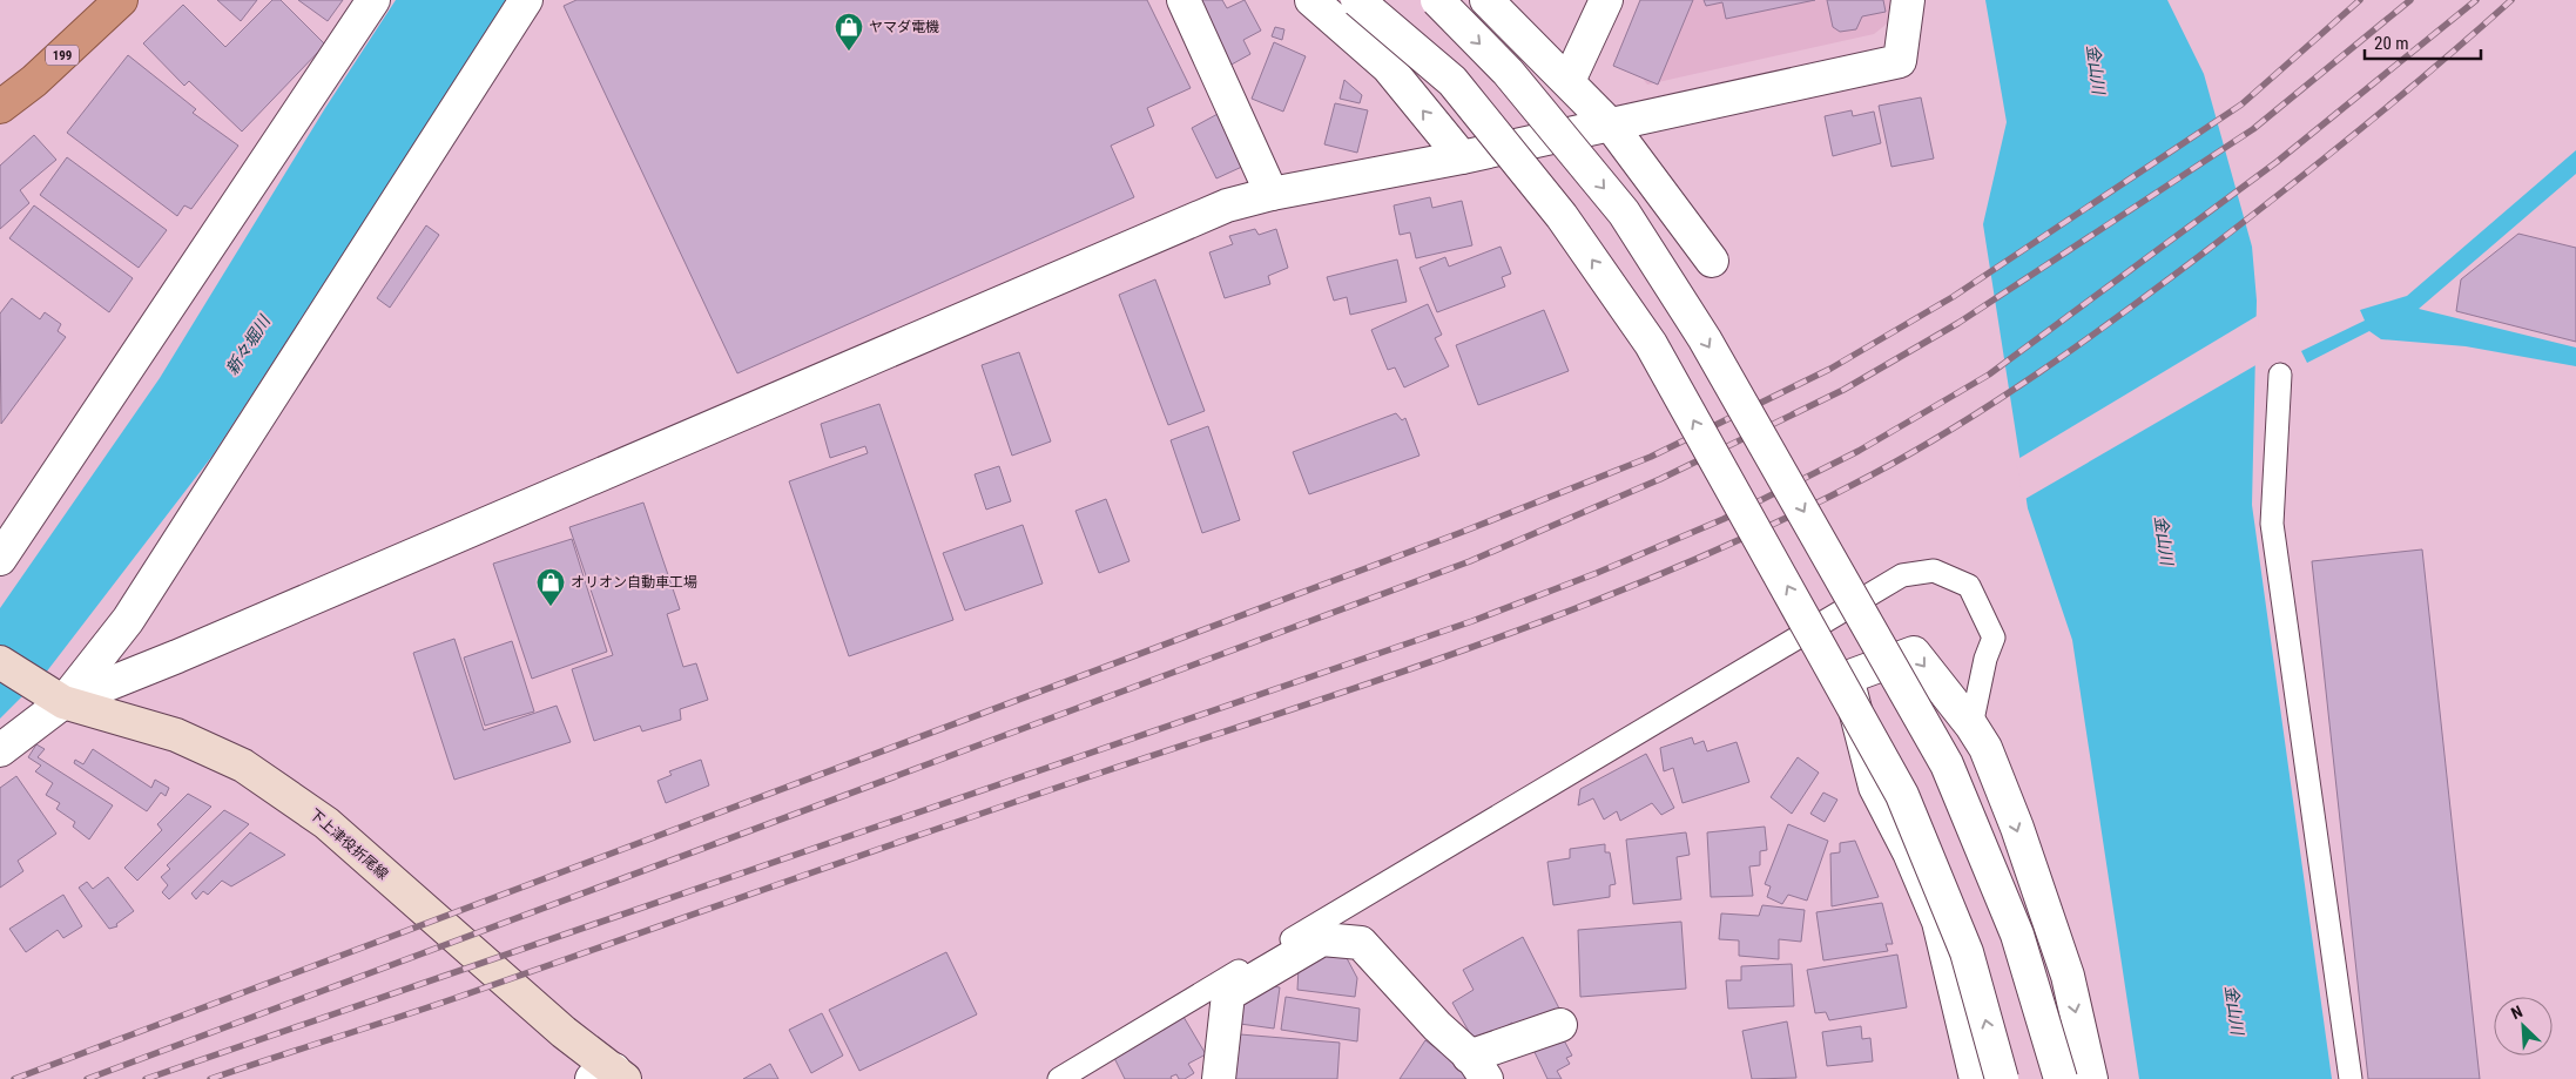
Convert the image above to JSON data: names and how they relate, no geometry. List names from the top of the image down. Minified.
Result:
{"streets":{"highway":["199"],"main road":["下上津役折尾線"]},"water":["金山川","新々堀川"],"places":{"shop":["ヤマダ電機","オリオン自動車工場"]},"scale_bar":"20 m","north":"top left"}
